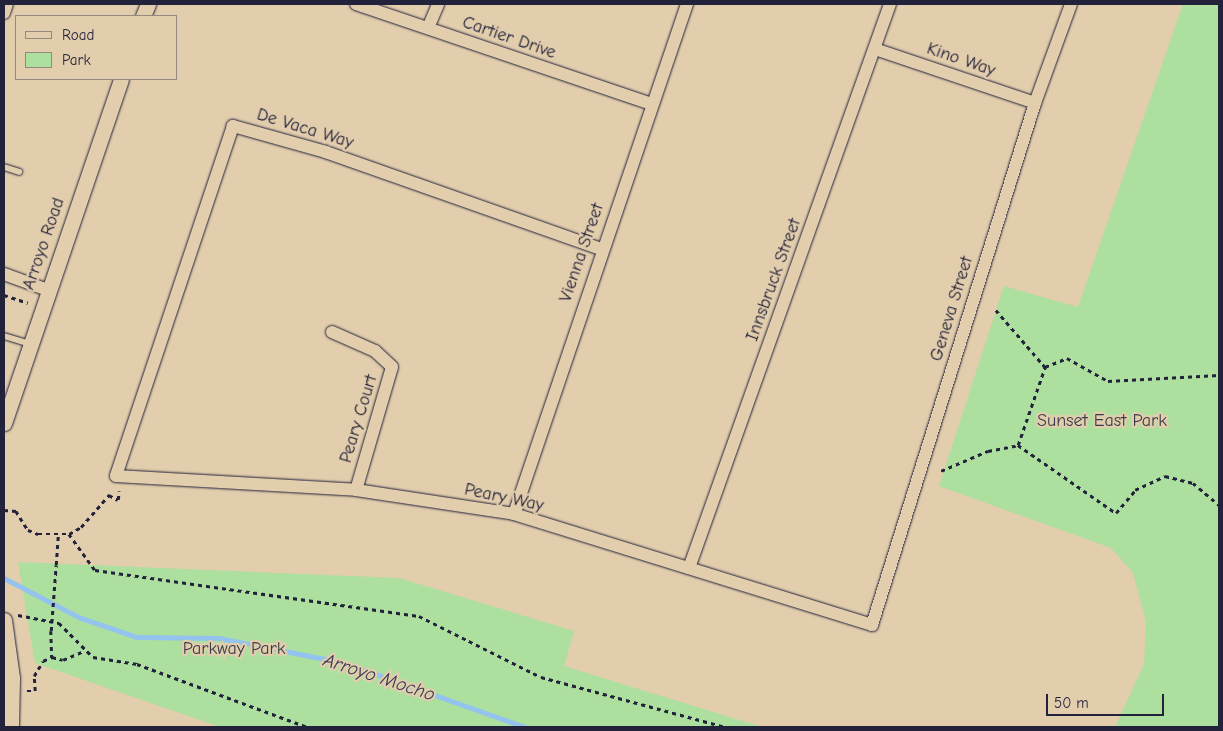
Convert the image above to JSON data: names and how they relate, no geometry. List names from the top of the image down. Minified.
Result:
{"streets":{"street":["Cartier Drive","Kino Way","De Vaca Way","Arroyo Road","Vienna Street","Innsbruck Street","Geneva Street","Peary Court","Peary Way"]},"crossings":[["Cartier Drive","Vienna Street"],["Kino Way","Innsbruck Street"],["Kino Way","Geneva Street"],["De Vaca Way","Vienna Street"],["De Vaca Way","Peary Way"],["Vienna Street","Peary Way"],["Innsbruck Street","Peary Way"],["Geneva Street","Peary Way"],["Peary Court","Peary Way"]],"water":["Arroyo Mocho"],"parks":["Sunset East Park","Parkway Park"],"legend":["Road","Park"],"scale_bar":"50 m"}
